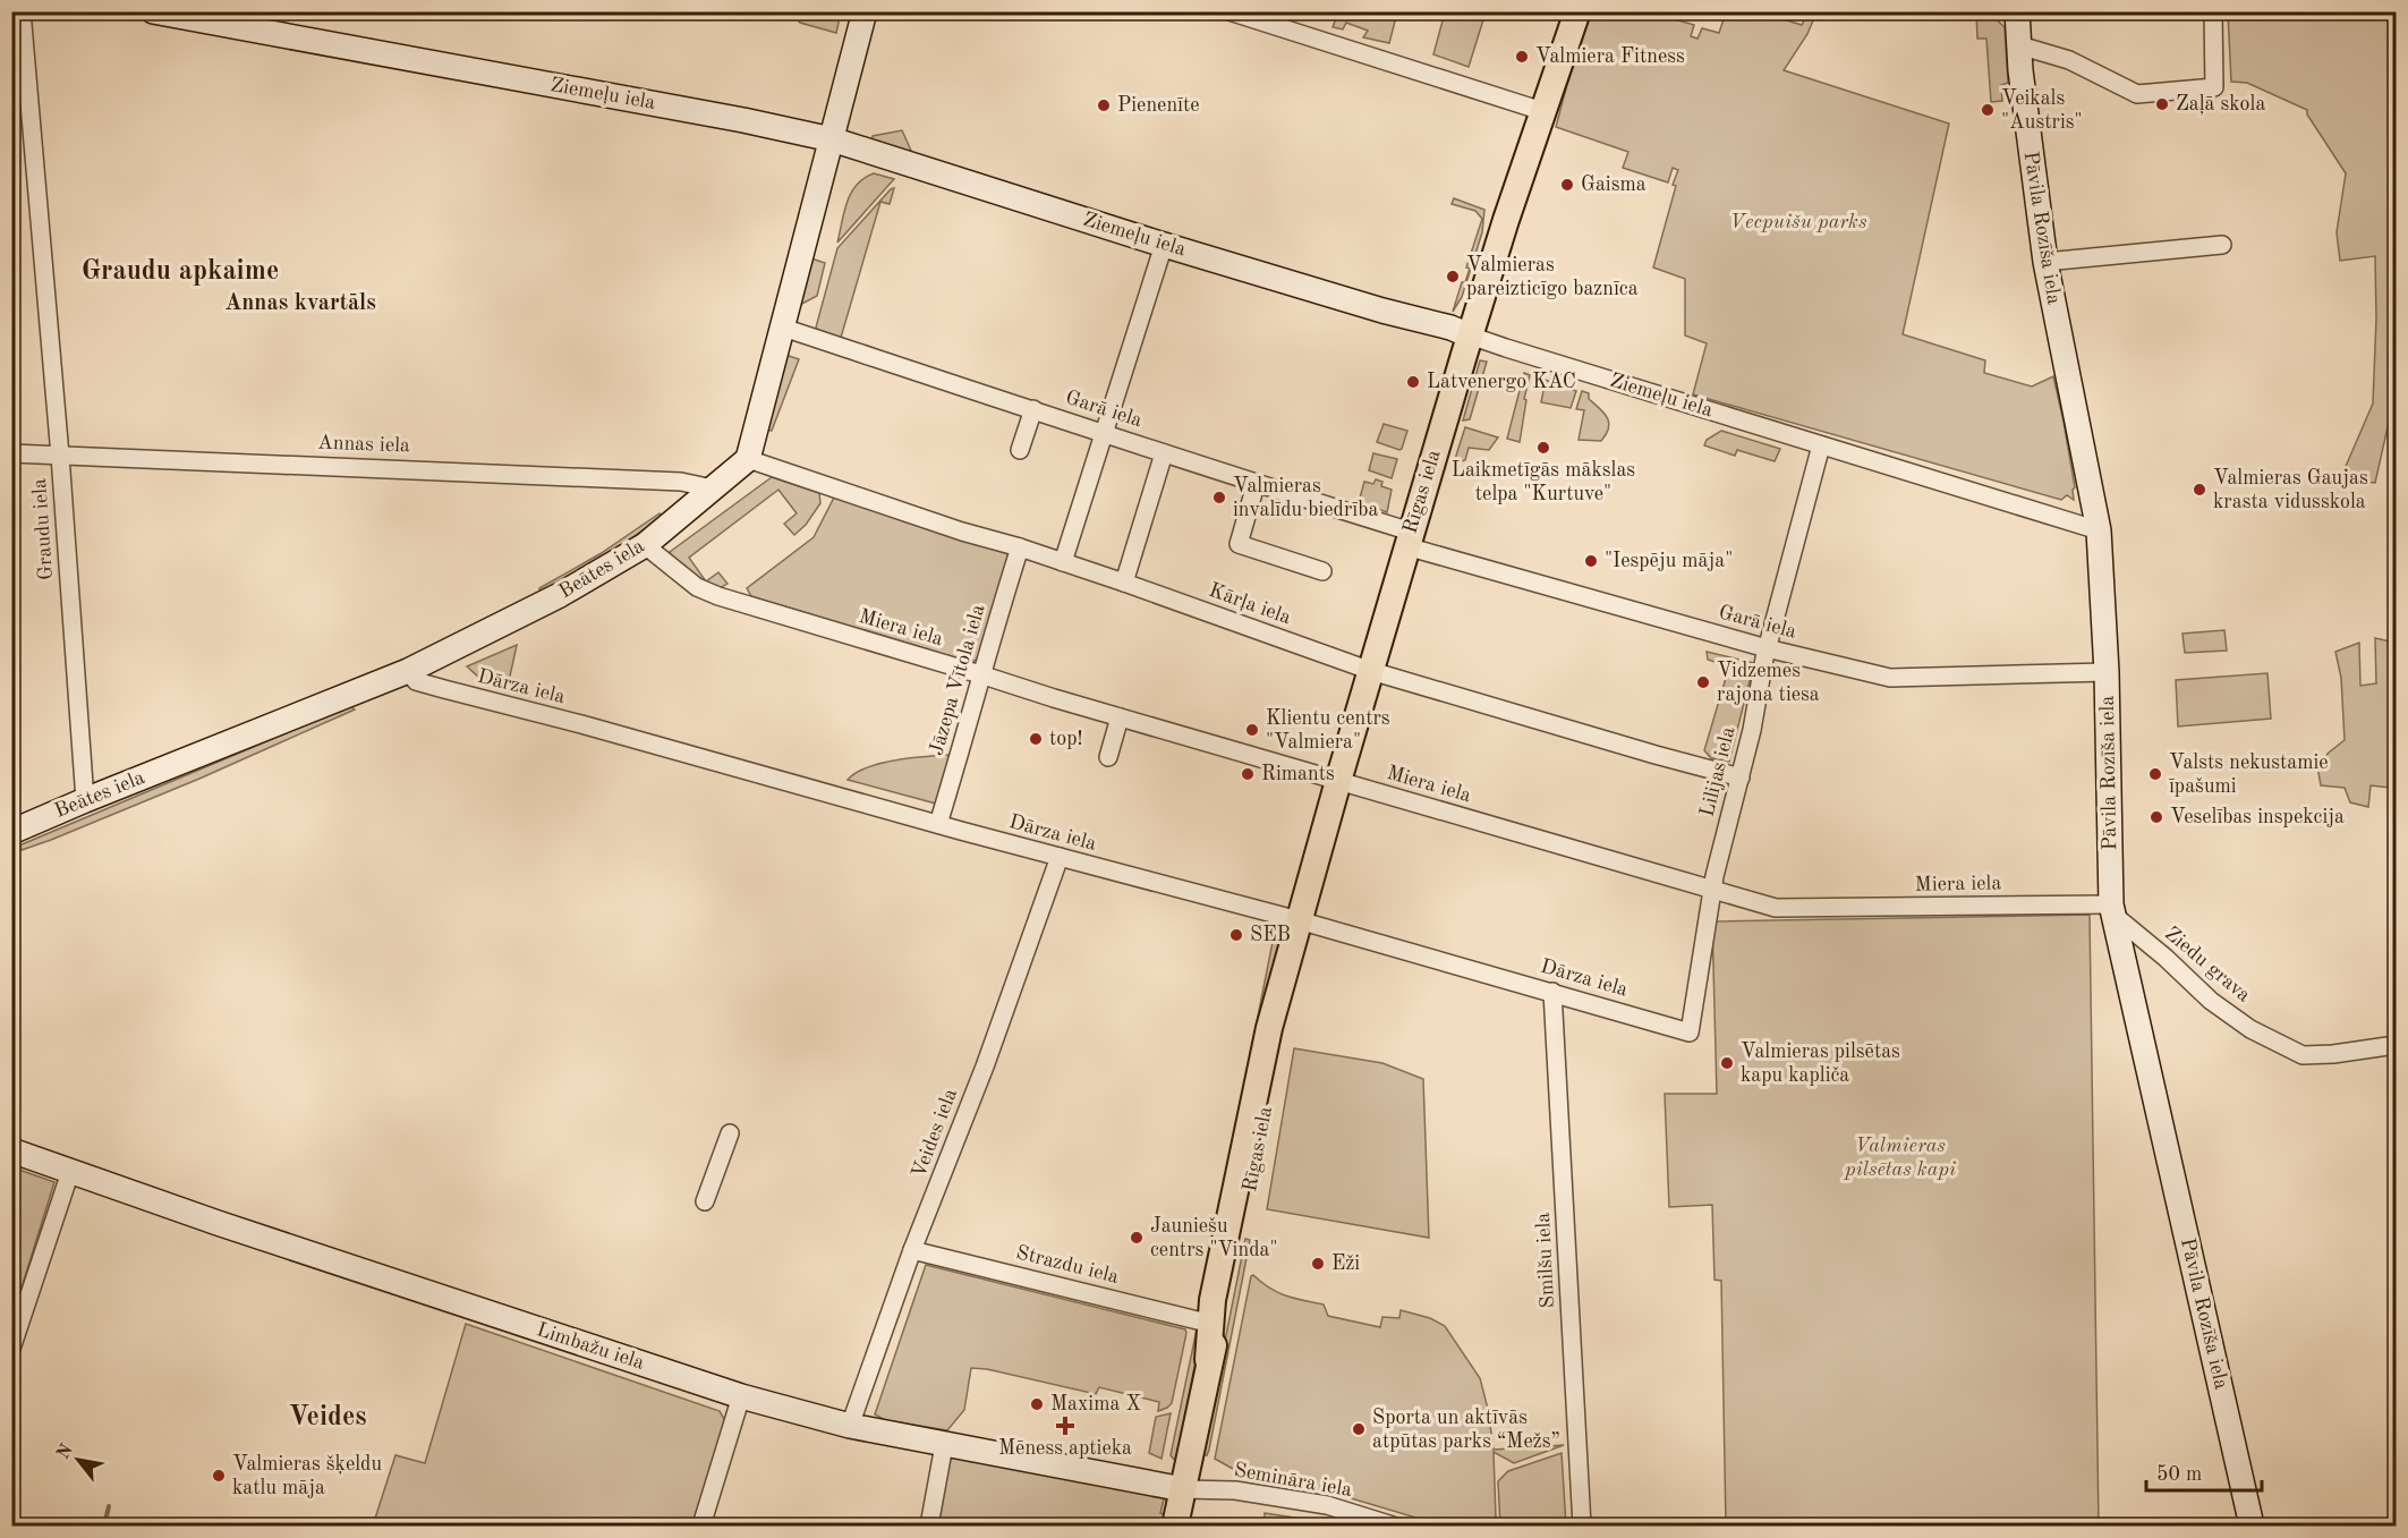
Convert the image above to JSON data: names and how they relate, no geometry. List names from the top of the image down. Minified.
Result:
{"streets":{"main road":["Rīgas iela"],"street":["Ziemeļu iela","Pāvila Rozīša iela","Garā iela","Annas iela","Graudu iela","Beātes iela","Kārļa iela","Miera iela","Jāzepa Vītola iela","Dārza iela","Lilijas iela","Ziedu grava","Veides iela","Smilšu iela","Strazdu iela","Limbažu iela","Semināra iela"]},"crossings":[["Ziemeļu iela","Pāvila Rozīša iela"],["Ziemeļu iela","Rīgas iela"],["Ziemeļu iela","Lilijas iela"],["Pāvila Rozīša iela","Garā iela"],["Pāvila Rozīša iela","Miera iela"],["Pāvila Rozīša iela","Ziedu grava"],["Garā iela","Rīgas iela"],["Garā iela","Lilijas iela"],["Annas iela","Graudu iela"],["Annas iela","Beātes iela"],["Rīgas iela","Kārļa iela"],["Rīgas iela","Miera iela"],["Rīgas iela","Dārza iela"],["Rīgas iela","Strazdu iela"],["Rīgas iela","Limbažu iela"],["Rīgas iela","Semināra iela"],["Graudu iela","Beātes iela"],["Beātes iela","Kārļa iela"],["Beātes iela","Miera iela"],["Beātes iela","Dārza iela"],["Kārļa iela","Jāzepa Vītola iela"],["Kārļa iela","Lilijas iela"],["Miera iela","Jāzepa Vītola iela"],["Miera iela","Lilijas iela"],["Miera iela","Ziedu grava"],["Jāzepa Vītola iela","Dārza iela"],["Dārza iela","Lilijas iela"],["Dārza iela","Veides iela"],["Dārza iela","Smilšu iela"],["Veides iela","Strazdu iela"],["Veides iela","Limbažu iela"],["Limbažu iela","Semināra iela"]],"districts":["Graudu apkaime","Annas kvartāls","Veides"],"parks":["Vecpuišu parks","Valmieras pilsētas kapi"],"places":{"other":["Valmiera Fitness","Zaļā skola","Pienenīte","Veikals \"Austris\"","Gaisma","Valmieras pareizticīgo baznīca","Latvenergo KAC","Laikmetīgās mākslas telpa \"Kurtuve\"","Valmieras Gaujas krasta vidusskola","Valmieras invalīdu biedrība","\"Iespēju māja\"","Vidzemes rajona tiesa","Klientu centrs \"Valmiera\"","top!","Rimants","Valsts nekustamie īpašumi","Veselības inspekcija","SEB","Valmieras pilsētas kapu kapliča","Jauniešu centrs \"Vinda\"","Eži","Maxima X","Sporta un aktīvās atpūtas parks “Mežs”","Valmieras šķeldu katlu māja"],"health":["Mēness aptieka"]},"scale_bar":"50 m","north":"top left"}
